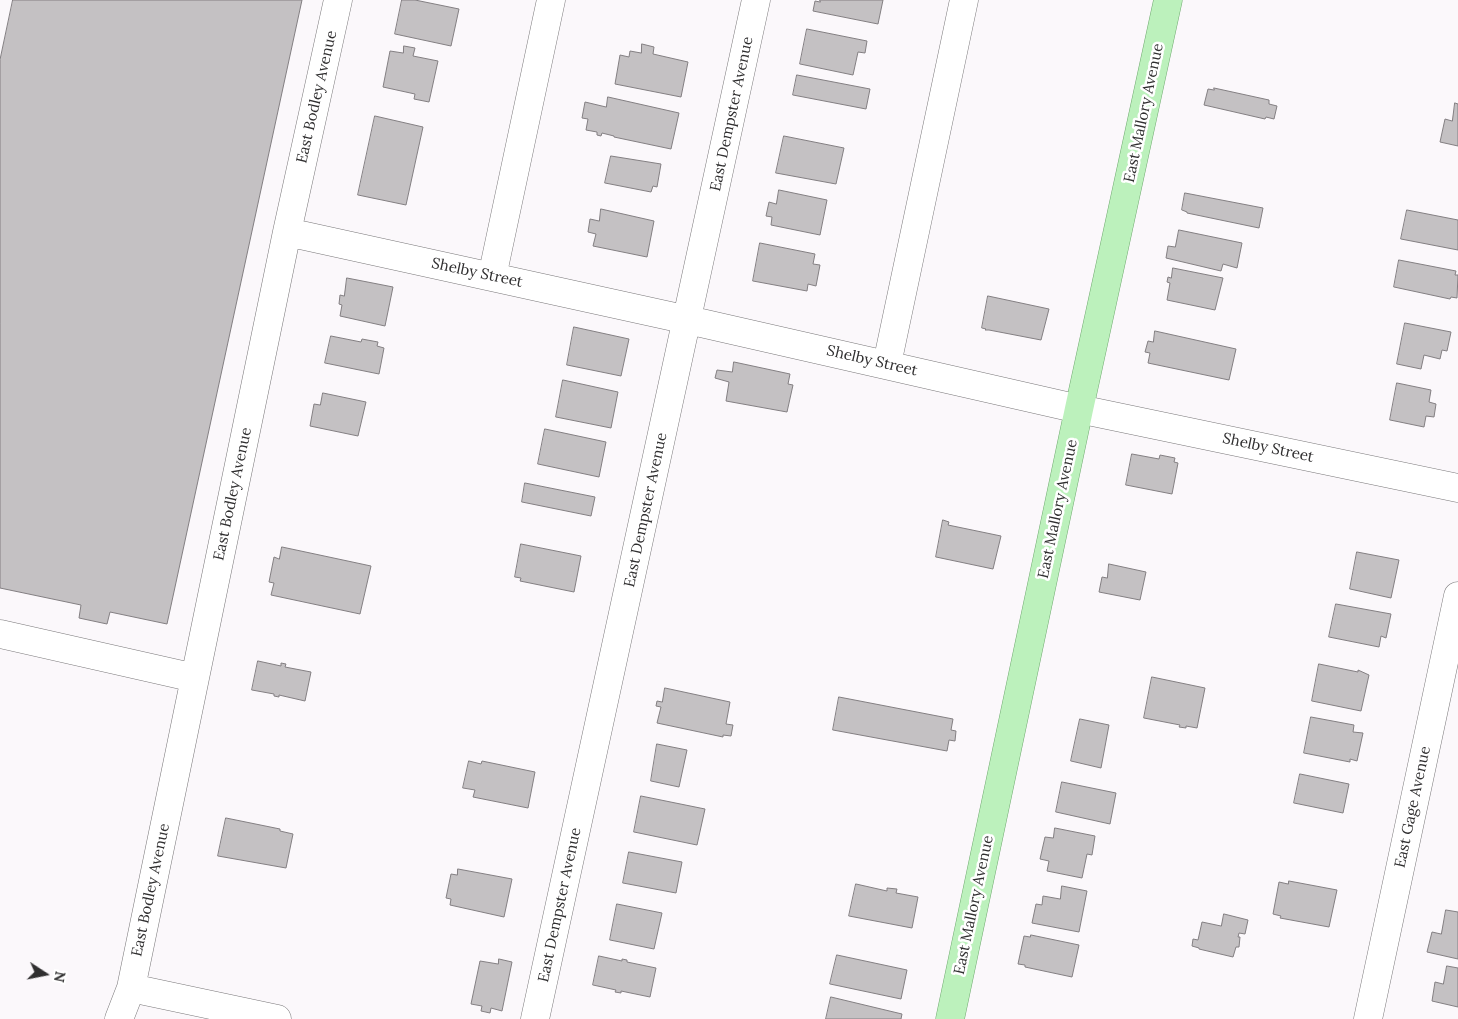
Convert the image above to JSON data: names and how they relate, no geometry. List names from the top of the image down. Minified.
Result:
{"streets":{"main road":["East Mallory Avenue"],"street":["East Bodley Avenue","East Dempster Avenue","Shelby Street","East Gage Avenue"]},"crossings":[["East Bodley Avenue","Shelby Street"],["East Mallory Avenue","Shelby Street"],["East Dempster Avenue","Shelby Street"]],"north":"right"}
